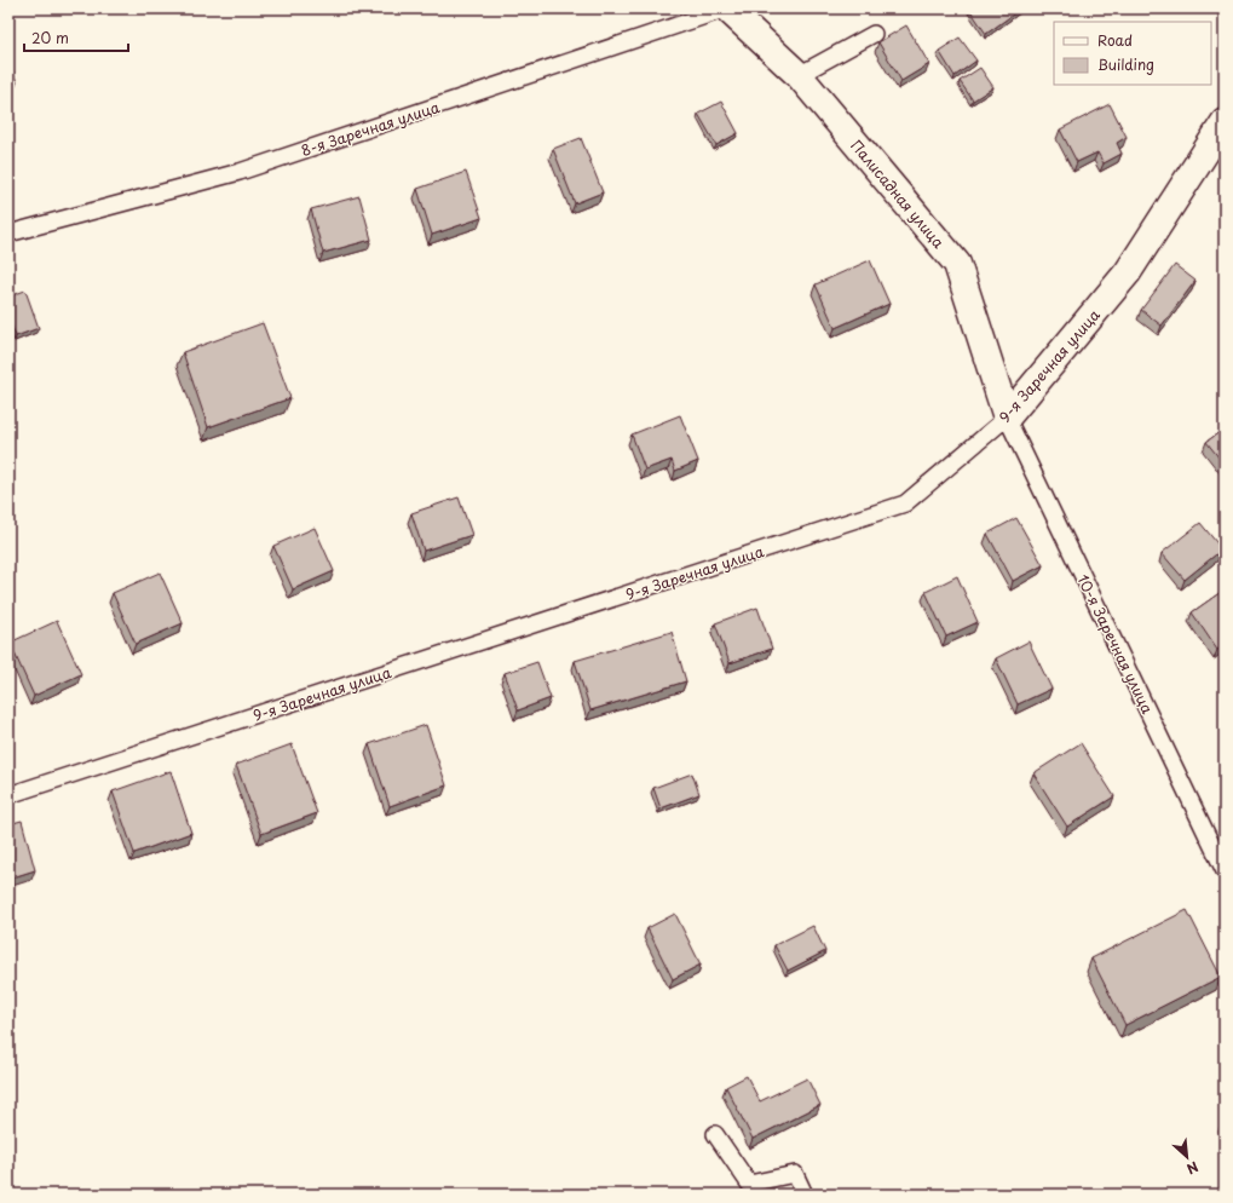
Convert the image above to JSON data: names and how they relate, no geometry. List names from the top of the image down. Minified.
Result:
{"streets":{"street":["Палисадная улица","9-я Заречная улица"],"lane":["8-я Заречная улица","10-я Заречная улица"]},"crossings":[["8-я Заречная улица","Палисадная улица"],["Палисадная улица","9-я Заречная улица"],["Палисадная улица","10-я Заречная улица"],["9-я Заречная улица","10-я Заречная улица"]],"legend":["Road","Building"],"scale_bar":"20 m","north":"bottom right"}
